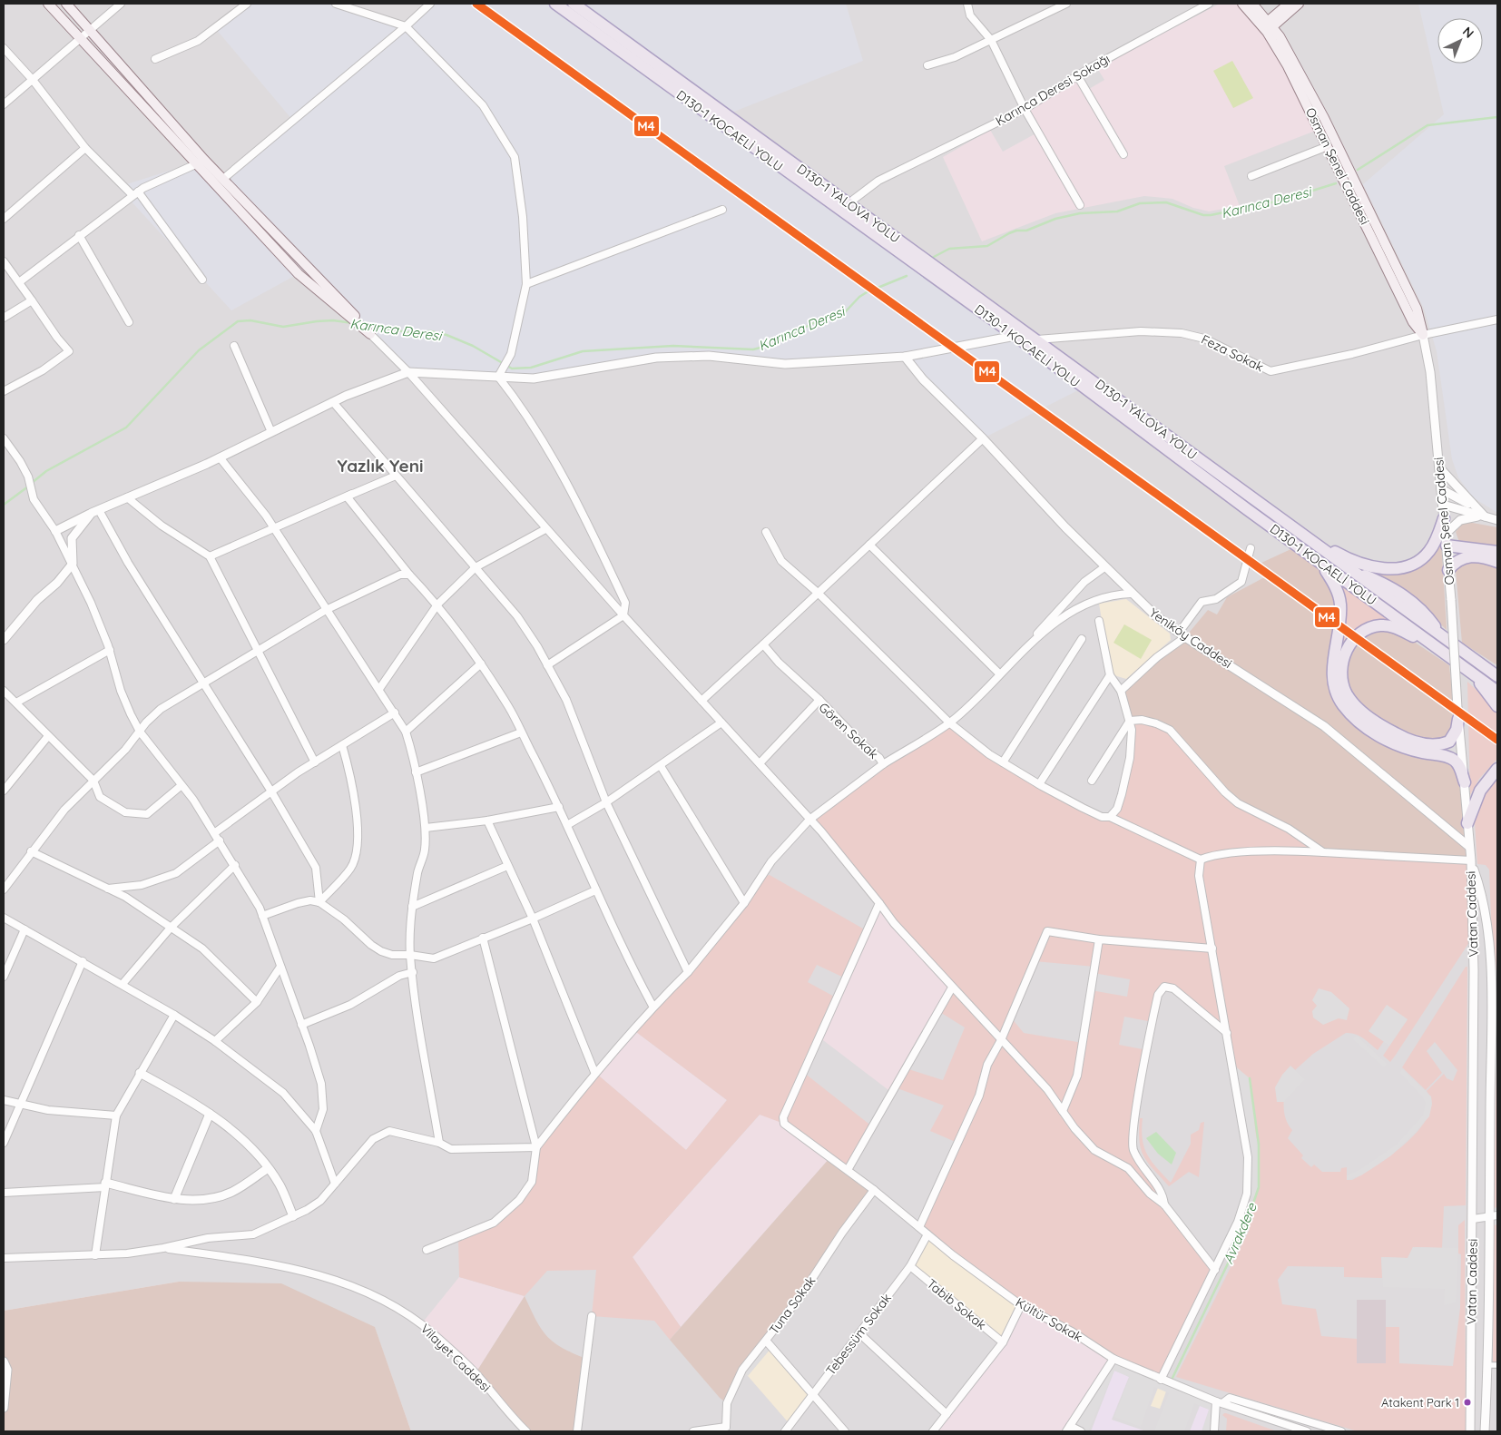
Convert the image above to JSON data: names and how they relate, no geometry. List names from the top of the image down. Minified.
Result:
{"streets":{"highway":["D130-1 KOCAELİ YOLU","D130-1 YALOVA YOLU"],"main road":["Osman Şenel Caddesi"],"street":["Karınca Deresi Sokağı","Feza Sokak","Yeniköy Caddesi","Gören Sokak","Vatan Caddesi","Tabib Sokak","Tuna Sokak","Kültür Sokak","Tebessüm Sokak","Vilayet Caddesi"]},"crossings":[["Karınca Deresi Sokağı","D130-1 YALOVA YOLU"],["Osman Şenel Caddesi","Feza Sokak"],["Osman Şenel Caddesi","Yeniköy Caddesi"],["Osman Şenel Caddesi","Vatan Caddesi"],["D130-1 YALOVA YOLU","Feza Sokak"],["Tabib Sokak","Tebessüm Sokak"],["Tuna Sokak","Kültür Sokak"],["Kültür Sokak","Tebessüm Sokak"]],"districts":["Yazlık Yeni"],"water":["Karınca Deresi","Avrakdere"],"places":["Atakent Park 1"],"lines":["transit line M4"],"north":"top right"}
